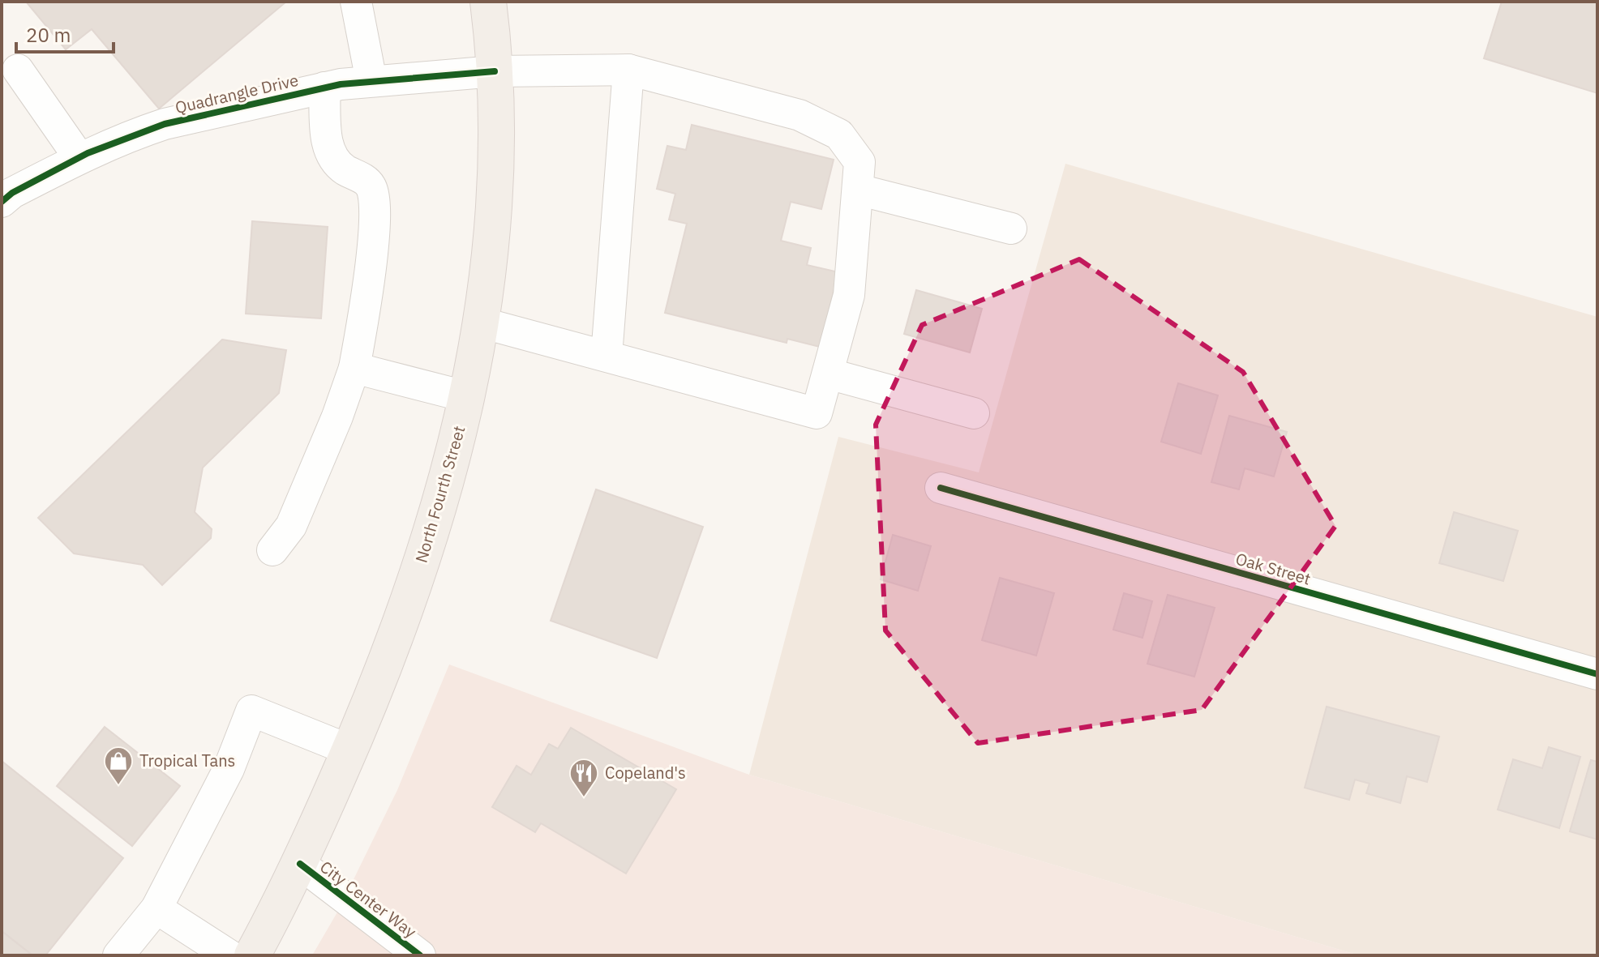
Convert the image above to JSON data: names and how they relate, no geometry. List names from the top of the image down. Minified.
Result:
{"streets":{"main road":["North Fourth Street"],"street":["Quadrangle Drive","Oak Street","City Center Way"]},"crossings":[["Quadrangle Drive","North Fourth Street"],["North Fourth Street","City Center Way"]],"places":{"shop":["Tropical Tans"],"restaurant":["Copeland's"]},"scale_bar":"20 m"}
